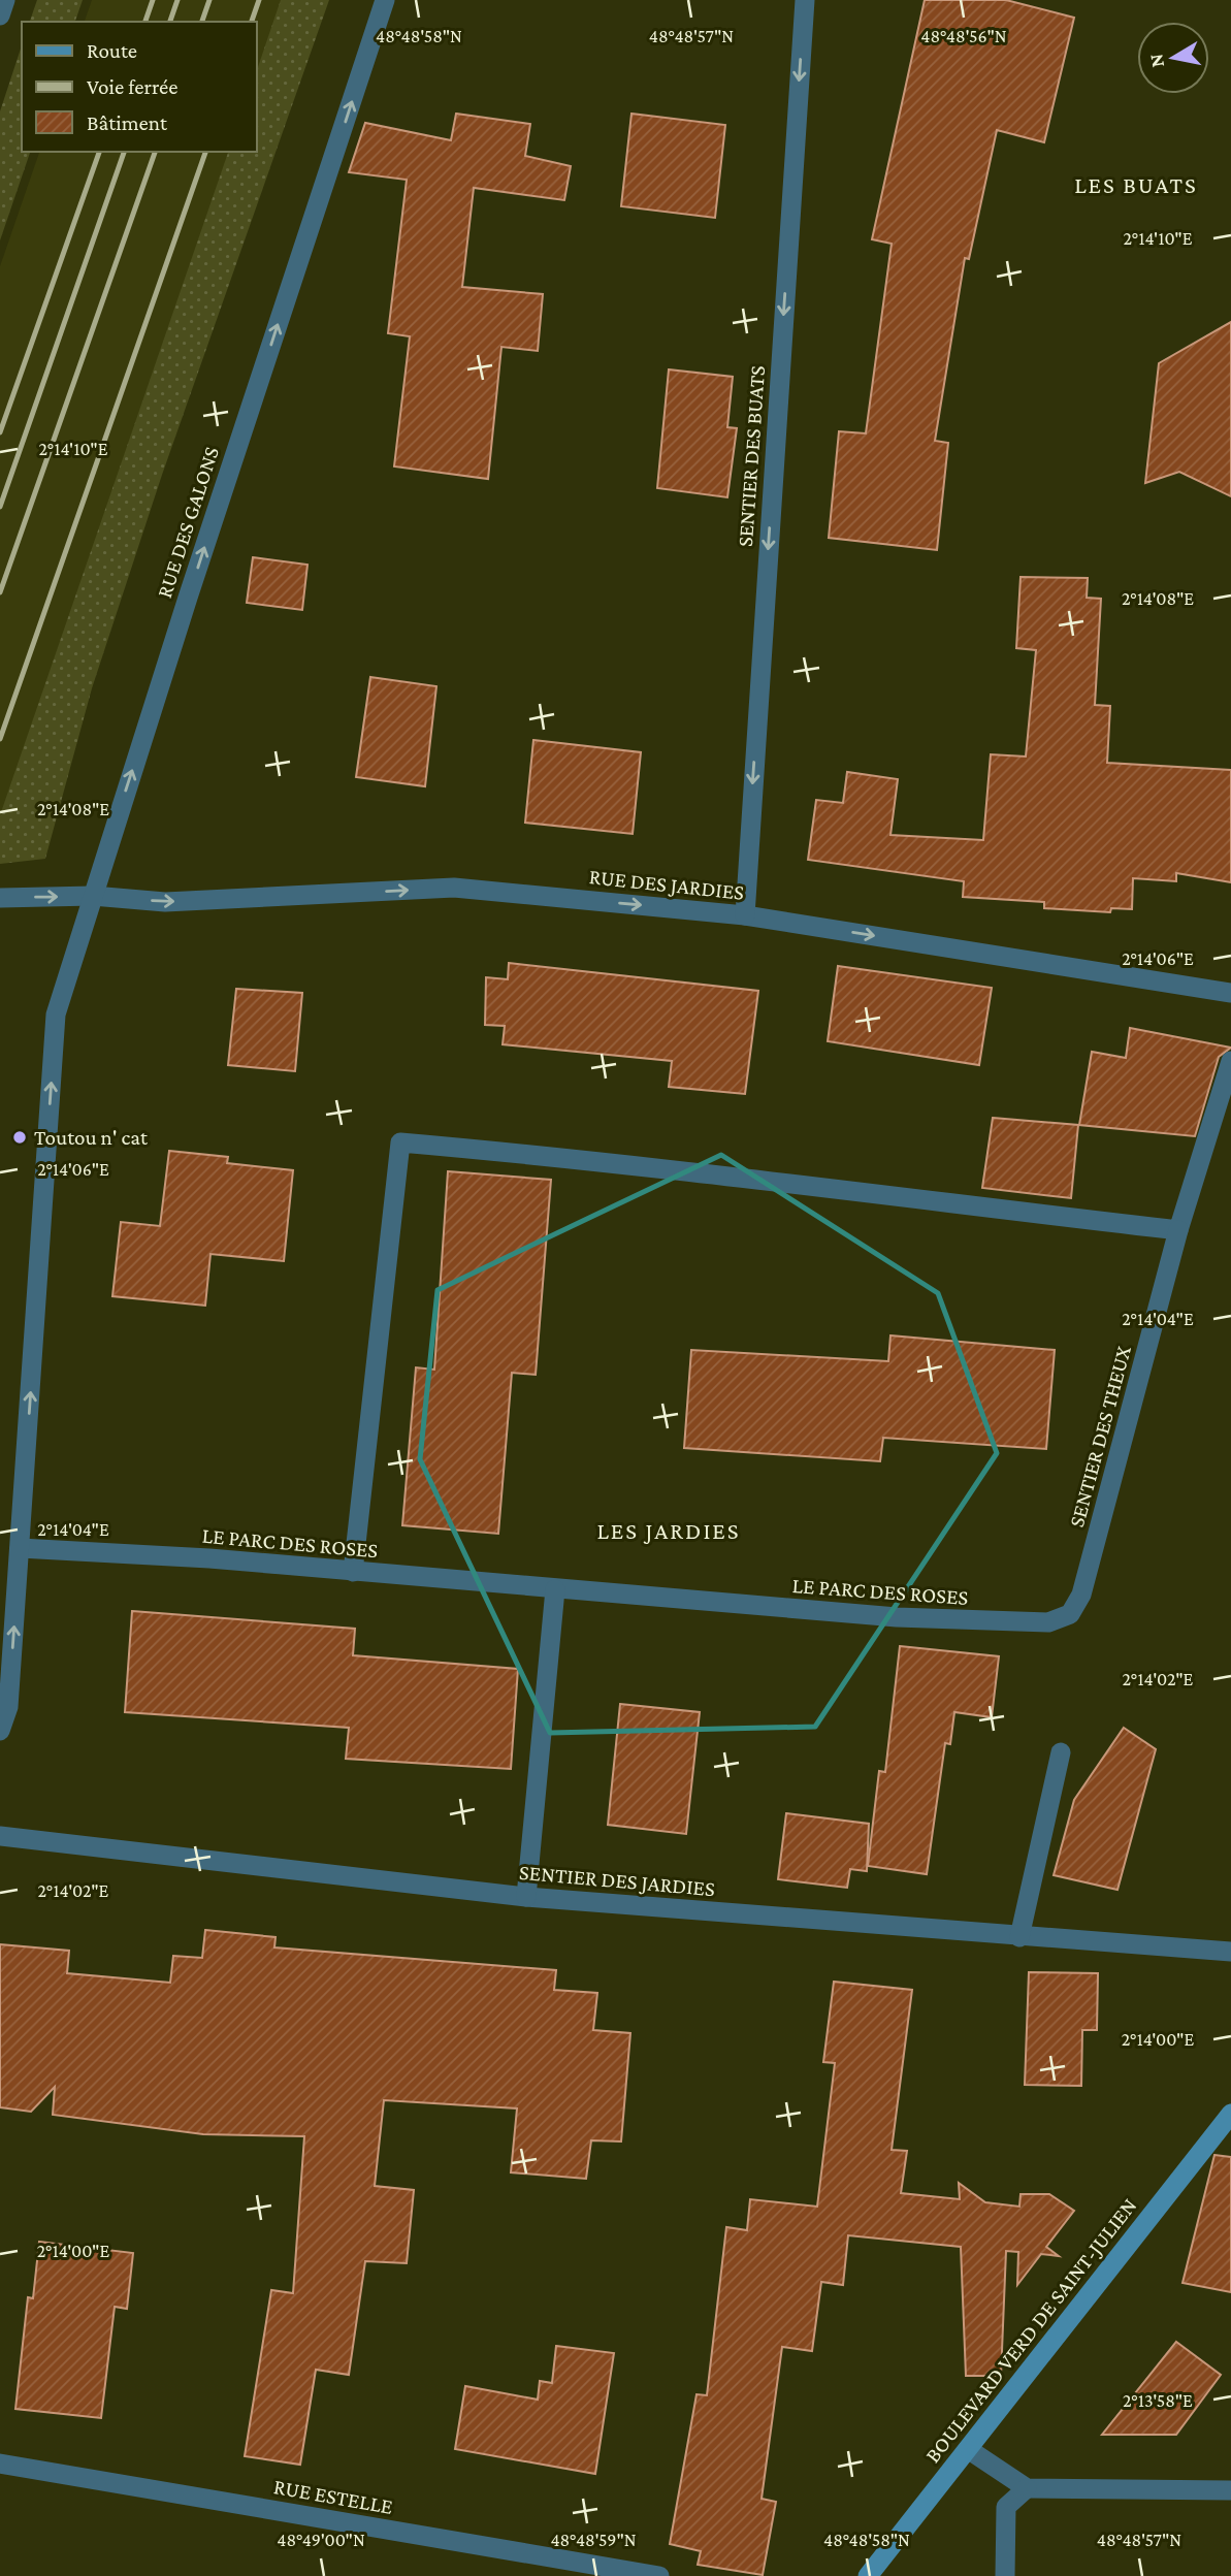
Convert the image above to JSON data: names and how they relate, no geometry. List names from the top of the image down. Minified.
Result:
{"streets":{"main road":["BOULEVARD VERD DE SAINT-JULIEN"],"street":["SENTIER DES BUATS","RUE DES GALONS","RUE DES JARDIES","SENTIER DES THEUX","LE PARC DES ROSES","SENTIER DES JARDIES","RUE ESTELLE"]},"crossings":[["SENTIER DES BUATS","RUE DES JARDIES"],["RUE DES GALONS","RUE DES JARDIES"],["RUE DES GALONS","LE PARC DES ROSES"],["SENTIER DES THEUX","LE PARC DES ROSES"]],"one_way":["SENTIER DES BUATS","RUE DES GALONS","RUE DES JARDIES"],"districts":["LES BUATS","LES JARDIES"],"places":["Toutou n' cat"],"legend":["Route","Voie ferrée","Bâtiment"],"north":"left","coordinates":["48°48'56\"N","48°48'58\"N","48°48'57\"N","2°14'10\"E","2°14'08\"E","2°14'06\"E","2°14'04\"E","2°14'02\"E","2°14'00\"E","2°13'58\"E","48°49'00\"N","48°48'59\"N"]}
